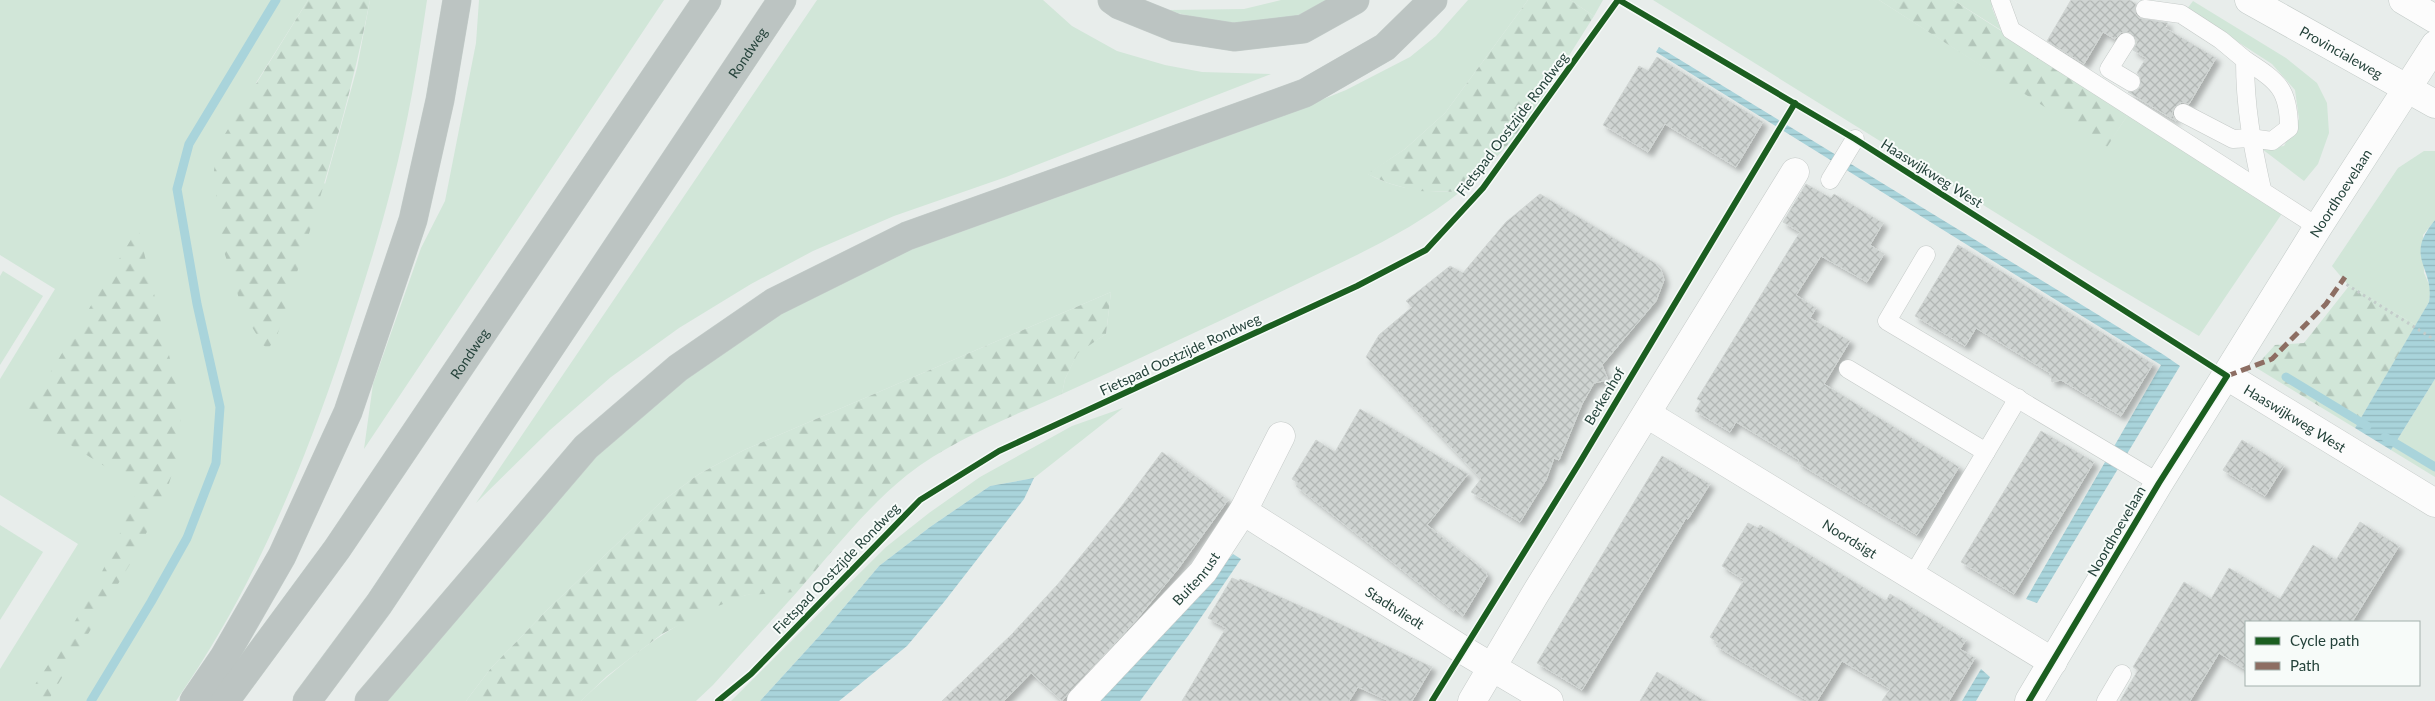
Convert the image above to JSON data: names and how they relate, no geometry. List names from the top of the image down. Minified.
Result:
{"streets":{"highway":["Rondweg"],"street":["Provincialeweg","Haaswijkweg West","Noordhoevelaan","Noordsigt","Buitenrust","Stadtvliedt"],"cycle path":["Fietspad Oostzijde Rondweg","Berkenhof"]},"crossings":[["Provincialeweg","Noordhoevelaan"],["Haaswijkweg West","Noordhoevelaan"],["Noordhoevelaan","Noordsigt"],["Buitenrust","Stadtvliedt"]],"legend":["Cycle path","Path"]}
